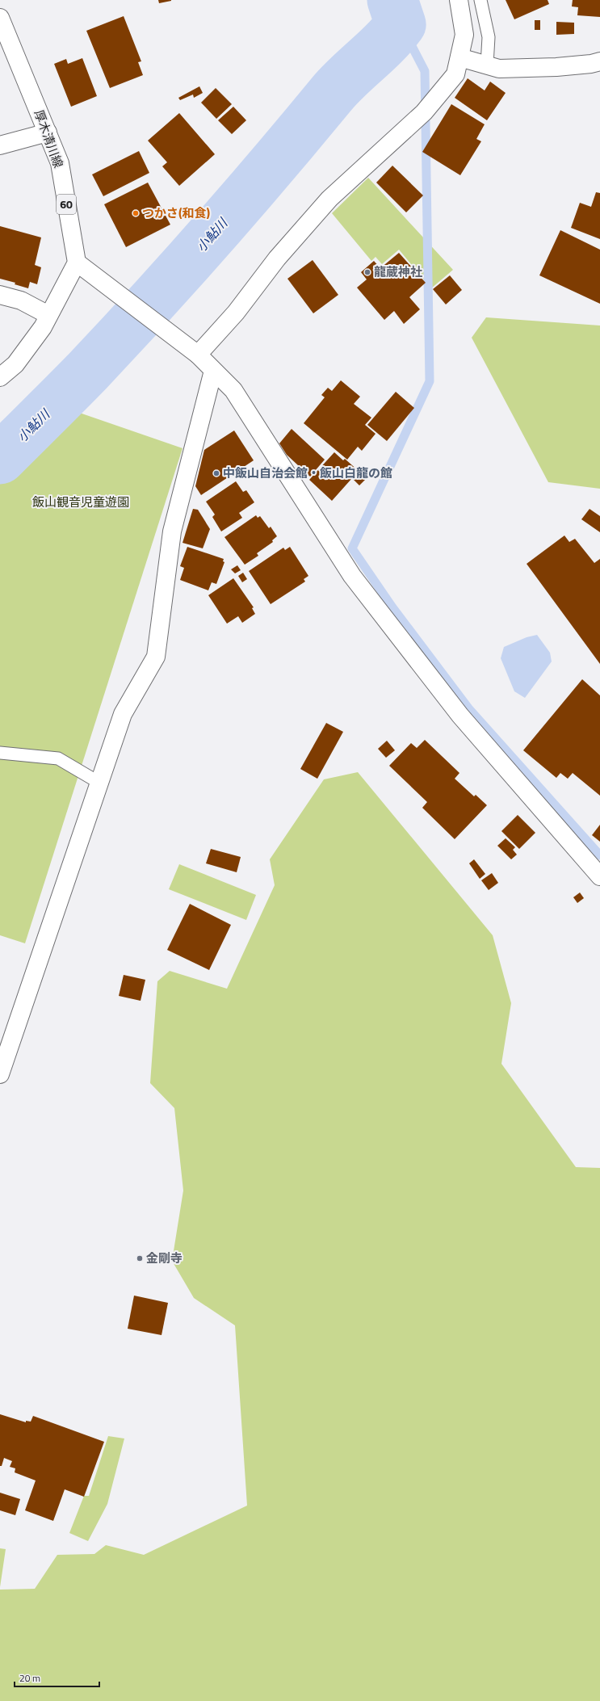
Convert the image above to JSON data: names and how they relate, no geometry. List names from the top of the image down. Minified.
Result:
{"streets":{"street":["厚木清川線","60"]},"water":["小鮎川"],"parks":["飯山観音児童遊園"],"places":["つかさ(和食)","龍蔵神社","中飯山自治会館・飯山白龍の館","金剛寺"],"scale_bar":"20 m"}
